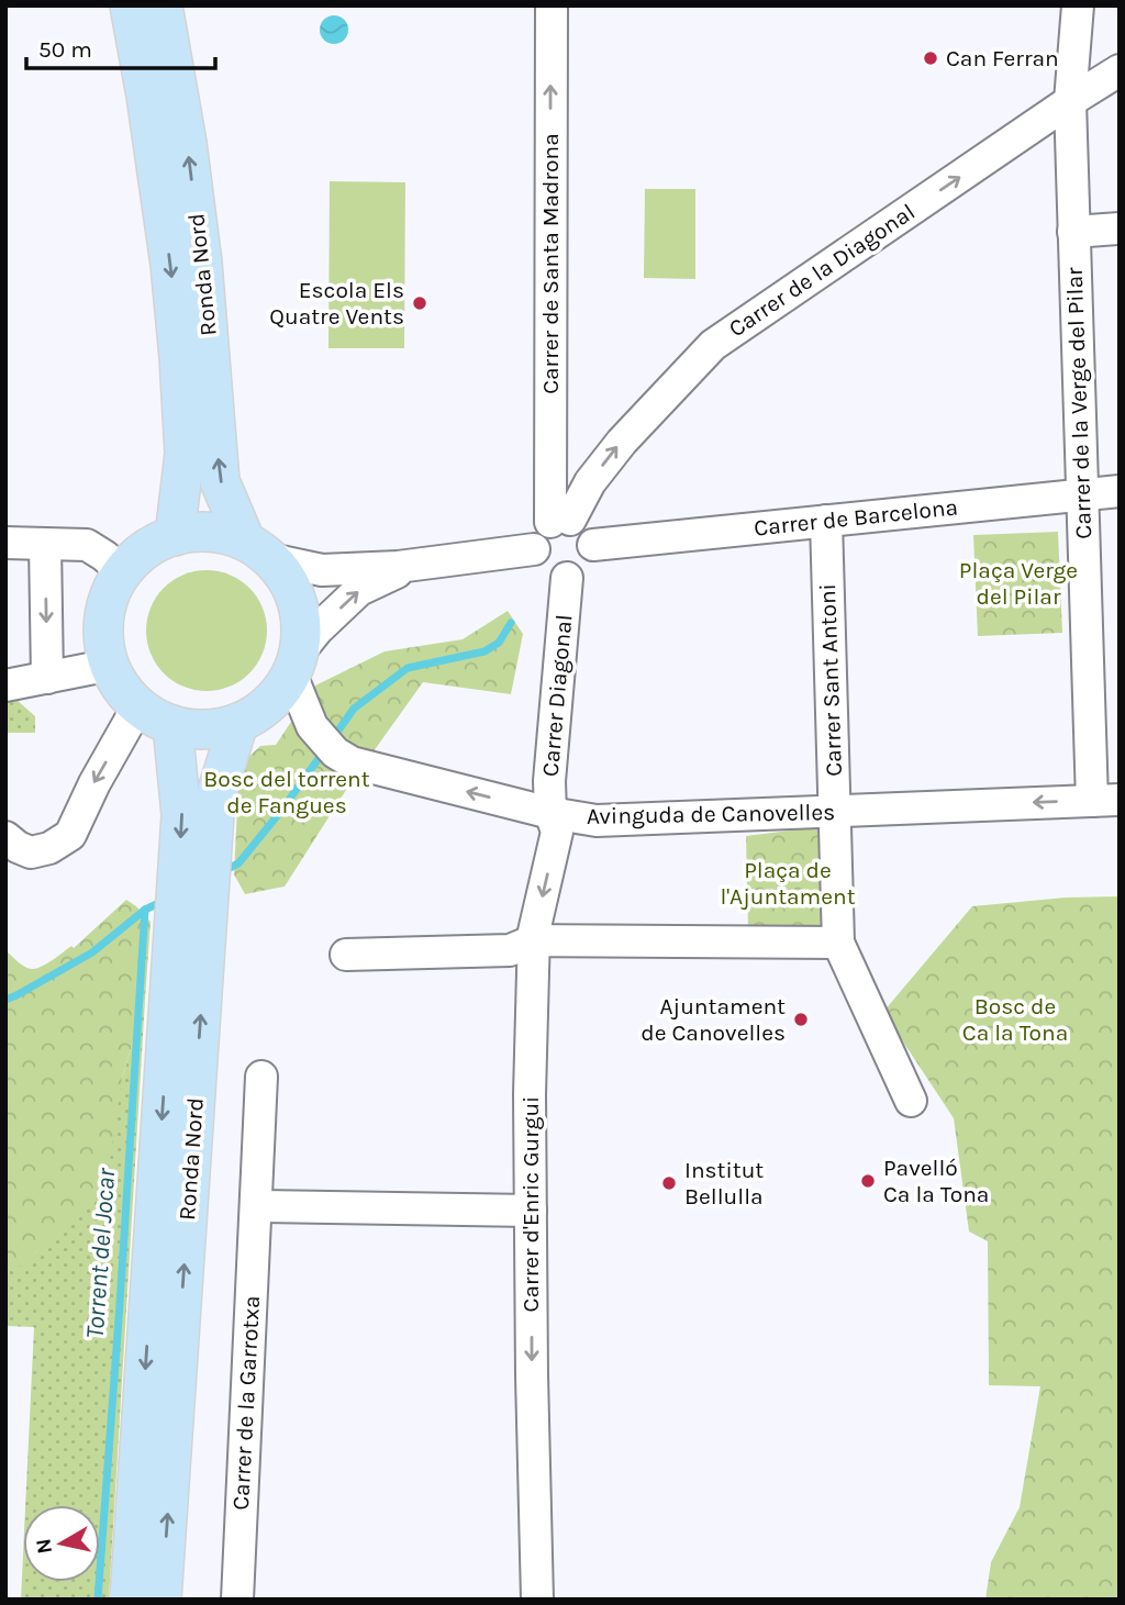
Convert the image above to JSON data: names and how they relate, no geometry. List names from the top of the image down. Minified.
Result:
{"streets":{"main road":["Ronda Nord"],"street":["Carrer de Santa Madrona","Carrer de la Diagonal","Carrer de la Verge del Pilar","Carrer de Barcelona","Carrer Sant Antoni","Carrer Diagonal","Avinguda de Canovelles","Carrer d'Enric Gurgui","Carrer de la Garrotxa"]},"crossings":[["Carrer de Santa Madrona","Carrer de la Diagonal"],["Carrer de Santa Madrona","Carrer de Barcelona"],["Carrer de Santa Madrona","Carrer Diagonal"],["Carrer de la Diagonal","Carrer de la Verge del Pilar"],["Carrer de la Diagonal","Carrer de Barcelona"],["Carrer de la Diagonal","Carrer Diagonal"],["Ronda Nord","Avinguda de Canovelles"],["Carrer de la Verge del Pilar","Carrer de Barcelona"],["Carrer de la Verge del Pilar","Avinguda de Canovelles"],["Carrer de Barcelona","Carrer Sant Antoni"],["Carrer de Barcelona","Carrer Diagonal"],["Carrer Sant Antoni","Avinguda de Canovelles"],["Carrer Diagonal","Avinguda de Canovelles"],["Carrer Diagonal","Carrer d'Enric Gurgui"],["Avinguda de Canovelles","Carrer d'Enric Gurgui"]],"one_way":["Carrer de Santa Madrona","Carrer de la Diagonal","Carrer d'Enric Gurgui"],"water":["Torrent del Jocar"],"parks":["Plaça Verge del Pilar","Bosc del torrent de Fangues","Plaça de l'Ajuntament","Bosc de Ca la Tona"],"places":["Can Ferran","Escola Els Quatre Vents","Ajuntament de Canovelles","Pavelló Ca la Tona","Institut Bellulla"],"scale_bar":"50 m","north":"left"}
